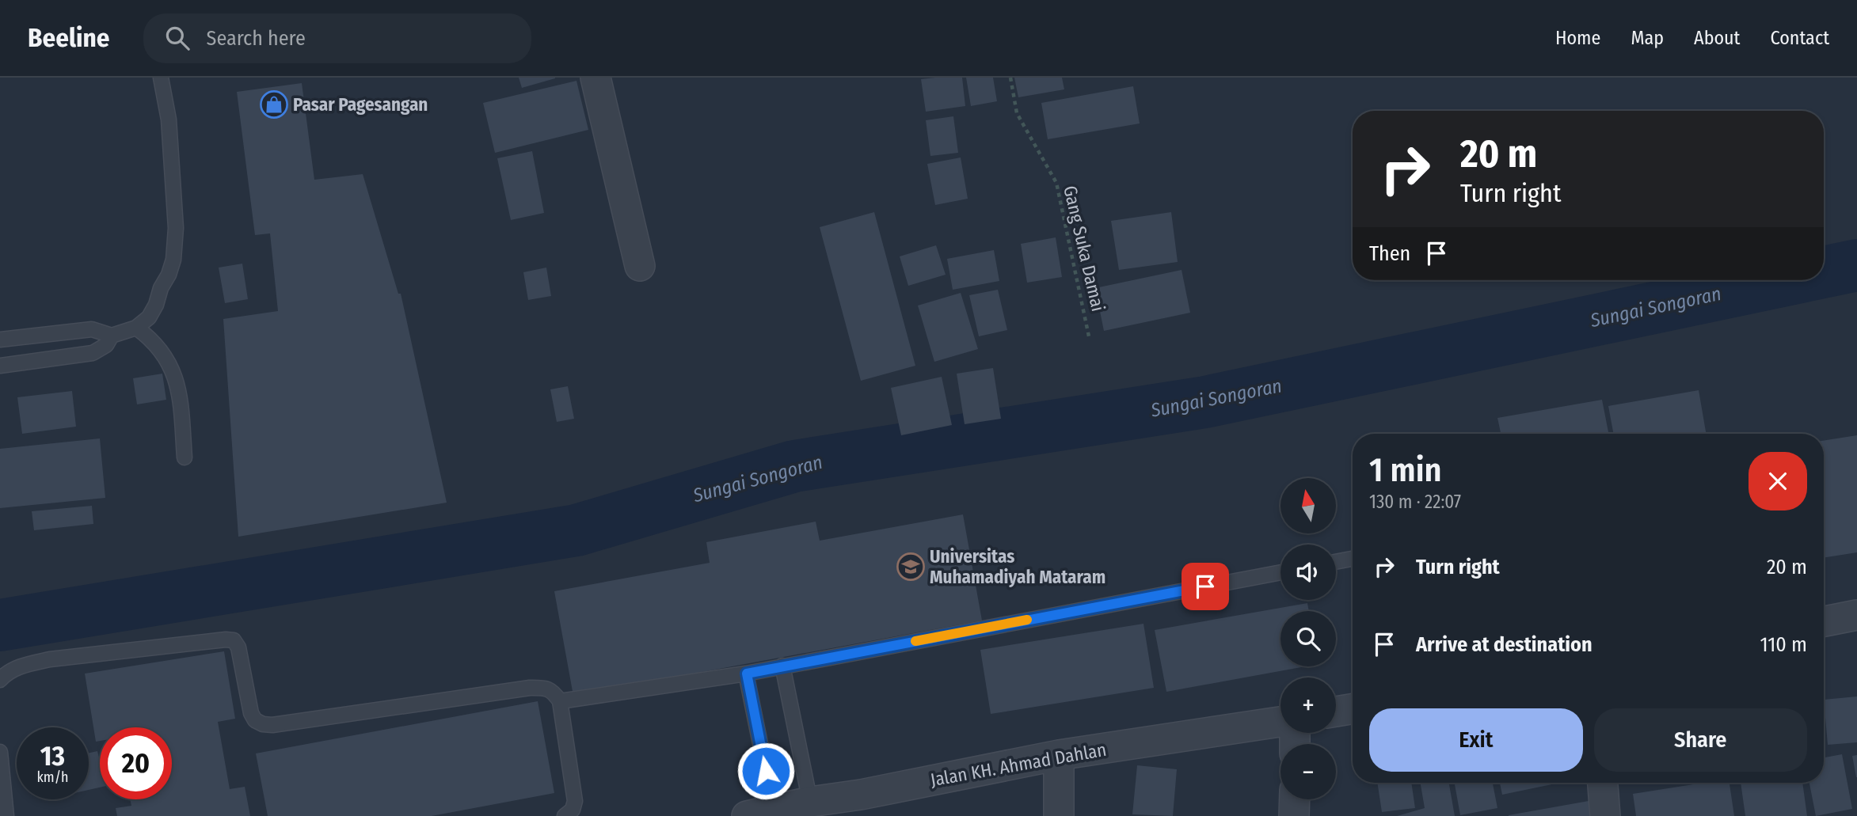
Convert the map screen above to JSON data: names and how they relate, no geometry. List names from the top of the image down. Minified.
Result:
{"streets":{"street":["Jalan KH. Ahmad Dahlan"],"path":["Gang Suka Damai"]},"water":["Sungai Songoran"],"places":{"shop":["Pasar Pagesangan"],"school or university":["Universitas Muhamadiyah Mataram"]},"north":"top","page":{"header":"Beeline","search":"Search here","nav":["Home","Map","About","Contact"],"turn":["20 m","Turn right"],"then":"Then","heading":["1 min","130 m · 22:07"],"map_buttons":["+","−"],"list":[{"name":"Turn right","value":"20 m"},{"name":"Arrive at destination","value":"110 m"}],"buttons":["Exit","Share"],"speed":"13 km/h","limit":"20"}}
